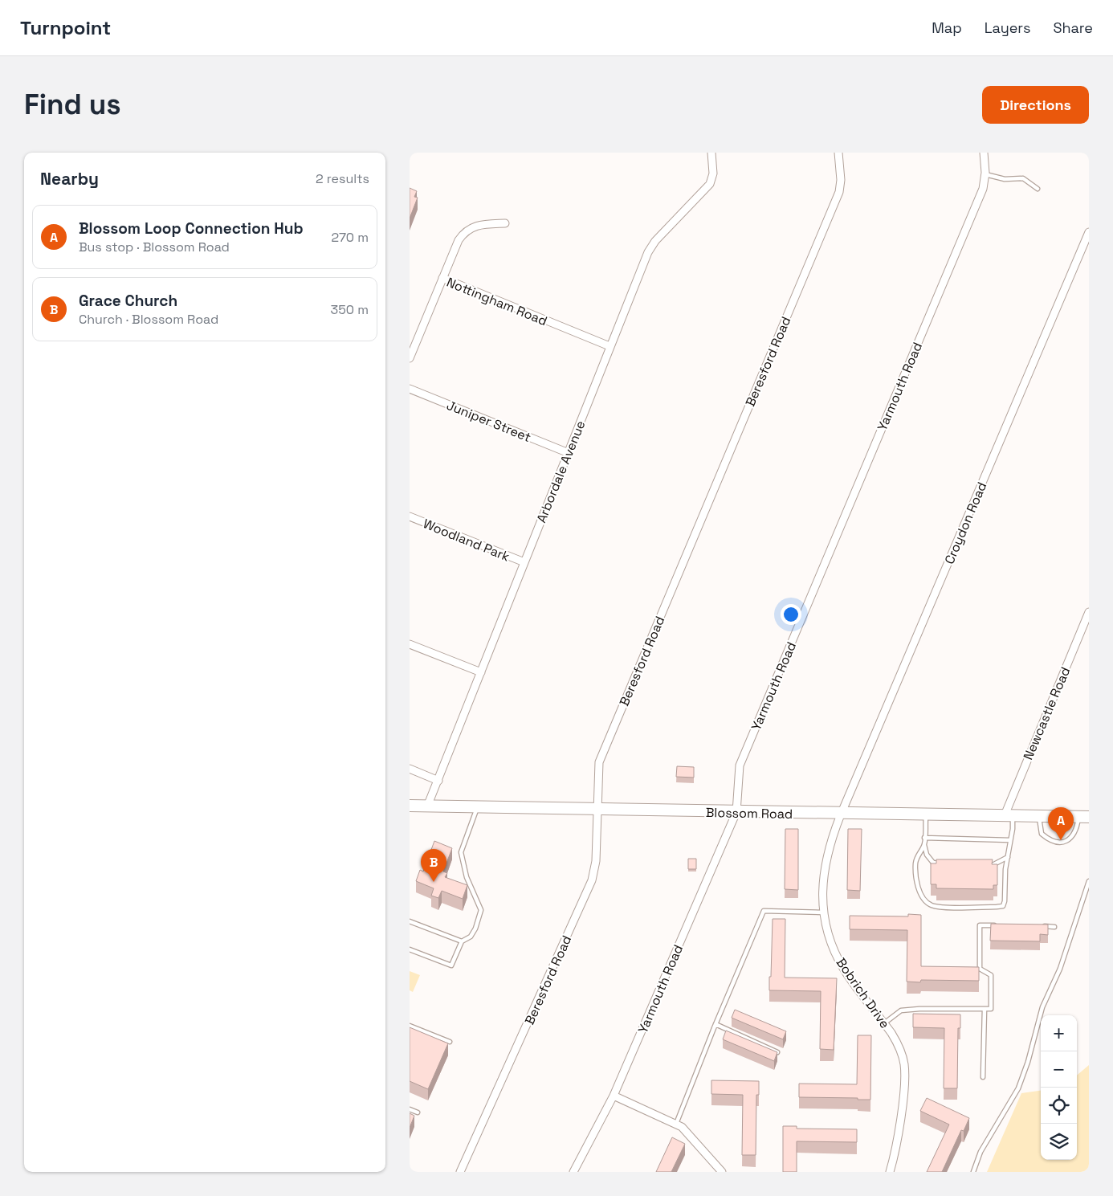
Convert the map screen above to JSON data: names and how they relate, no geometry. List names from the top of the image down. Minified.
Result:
{"streets":{"street":["Nottingham Road","Beresford Road","Yarmouth Road","Juniper Street","Arbordale Avenue","Croydon Road","Woodland Park","Newcastle Road","Blossom Road","Bobrich Drive"]},"crossings":[["Nottingham Road","Arbordale Avenue"],["Beresford Road","Blossom Road"],["Yarmouth Road","Blossom Road"],["Juniper Street","Arbordale Avenue"],["Arbordale Avenue","Woodland Park"],["Arbordale Avenue","Blossom Road"],["Croydon Road","Blossom Road"],["Croydon Road","Bobrich Drive"],["Newcastle Road","Blossom Road"],["Blossom Road","Bobrich Drive"]],"page":{"header":"Turnpoint","nav":["Map","Layers","Share"],"buttons":"Directions","title":"Find us","heading":["Nearby","2 results"],"list":[{"mark":"A","name":"Blossom Loop Connection Hub","note":"Bus stop · Blossom Road","value":"270 m"},{"mark":"B","name":"Grace Church","note":"Church · Blossom Road","value":"350 m"}],"pins":["A","B"],"map_buttons":["+","−"]}}
